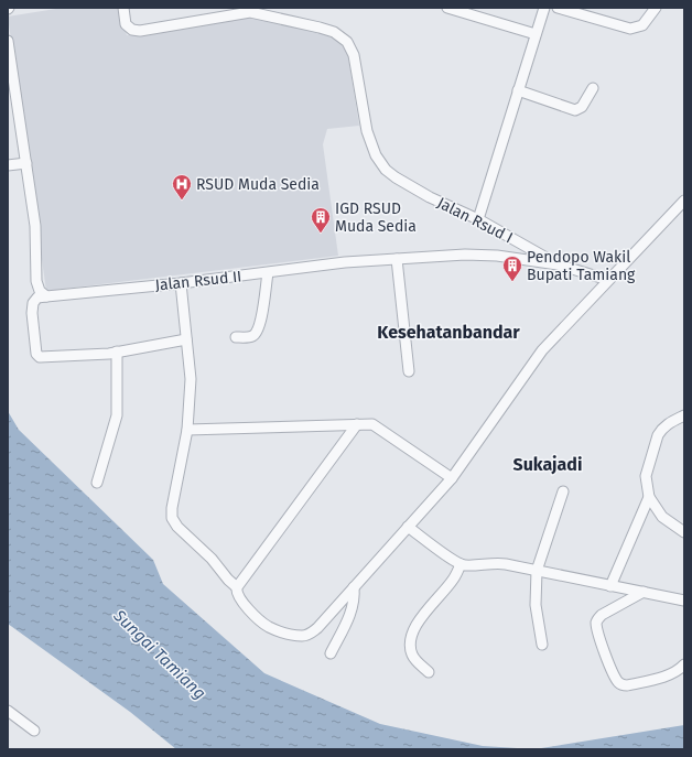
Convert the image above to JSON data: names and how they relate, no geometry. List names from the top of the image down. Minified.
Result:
{"streets":{"street":["Jalan Rsud I","Jalan Rsud II"]},"crossings":[["Jalan Rsud I","Jalan Rsud II"]],"districts":["Kesehatanbandar","Sukajadi"],"water":["Sungai Tamiang"],"places":{"hospital":["RSUD Muda Sedia"],"building":["IGD RSUD Muda Sedia","Pendopo Wakil Bupati Tamiang"]}}
